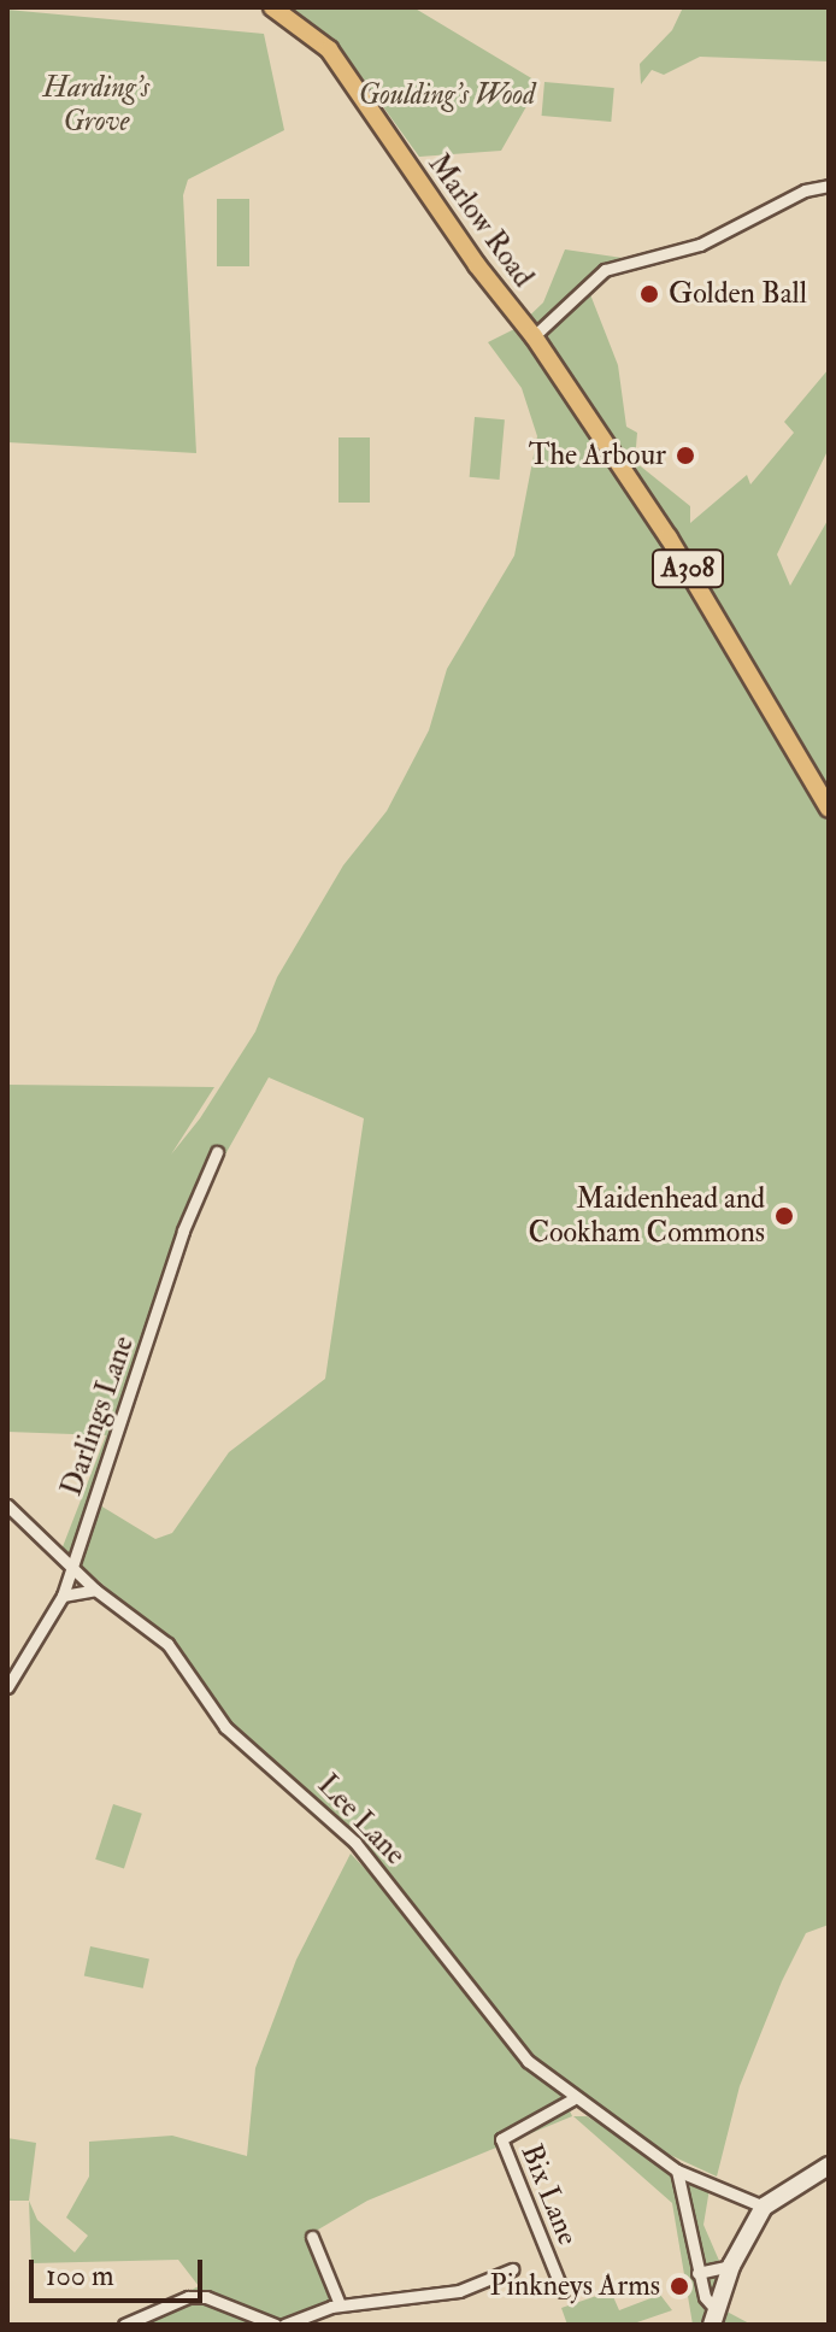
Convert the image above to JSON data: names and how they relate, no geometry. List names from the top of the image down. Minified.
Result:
{"streets":{"main road":["Marlow Road","A308"],"street":["Darlings Lane","Lee Lane","Bix Lane"]},"crossings":[["Marlow Road","A308"],["Darlings Lane","Lee Lane"],["Lee Lane","Bix Lane"]],"parks":["Harding's Grove","Goulding's Wood"],"places":["Golden Ball","The Arbour","Maidenhead and Cookham Commons","Pinkneys Arms"],"scale_bar":"100 m"}
